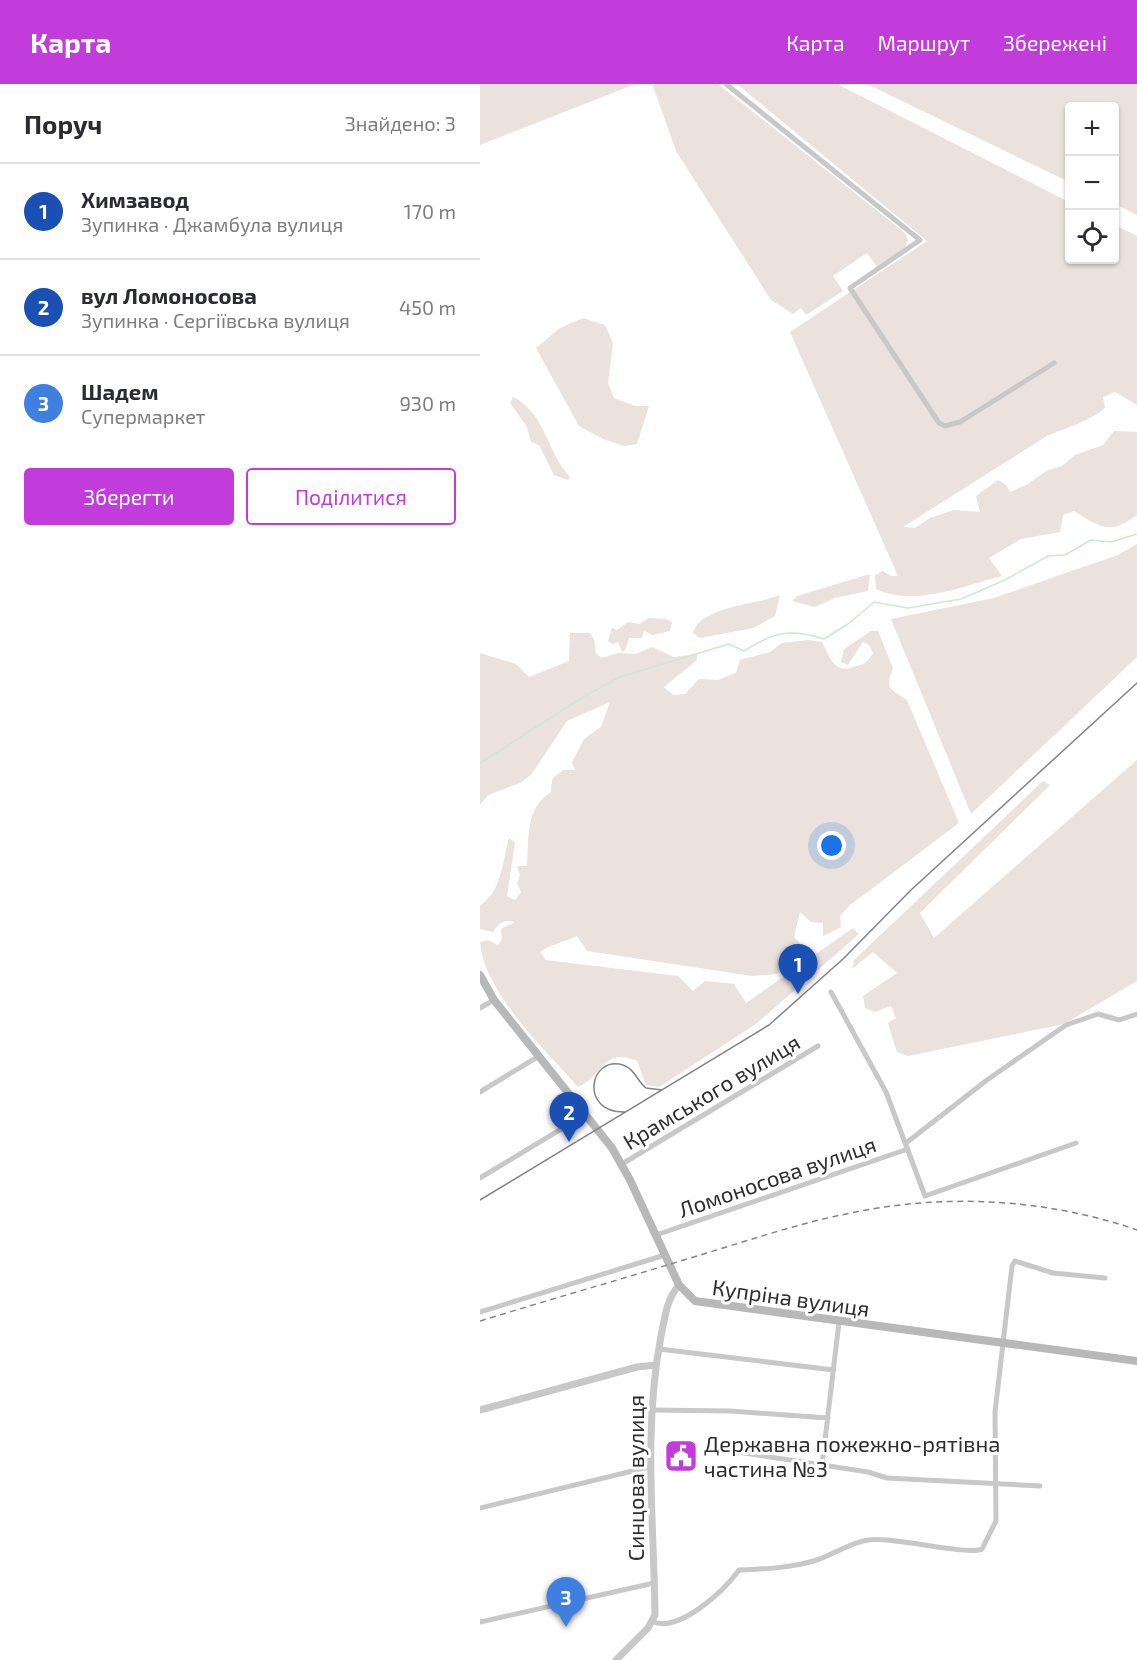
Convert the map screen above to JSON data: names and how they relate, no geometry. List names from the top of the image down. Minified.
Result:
{"streets":{"main road":["Купріна вулиця"],"street":["Крамського вулиця","Ломоносова вулиця","Синцова вулиця"]},"crossings":[["Крамського вулиця","Купріна вулиця"],["Ломоносова вулиця","Купріна вулиця"],["Купріна вулиця","Синцова вулиця"]],"places":{"public building":["Державна пожежно-рятівна частина №3"]},"page":{"header":"Карта","nav":["Карта","Маршрут","Збережені"],"heading":["Поруч","Знайдено: 3"],"map_buttons":["+","−"],"list":[{"mark":"1","name":"Химзавод","note":"Зупинка · Джамбула вулиця","value":"170 m"},{"mark":"2","name":"вул Ломоносова","note":"Зупинка · Сергіївська вулиця","value":"450 m"},{"mark":"3","name":"Шадем","note":"Супермаркет","value":"930 m"}],"buttons":["Зберегти","Поділитися"],"pins":["1","2","3"]}}
